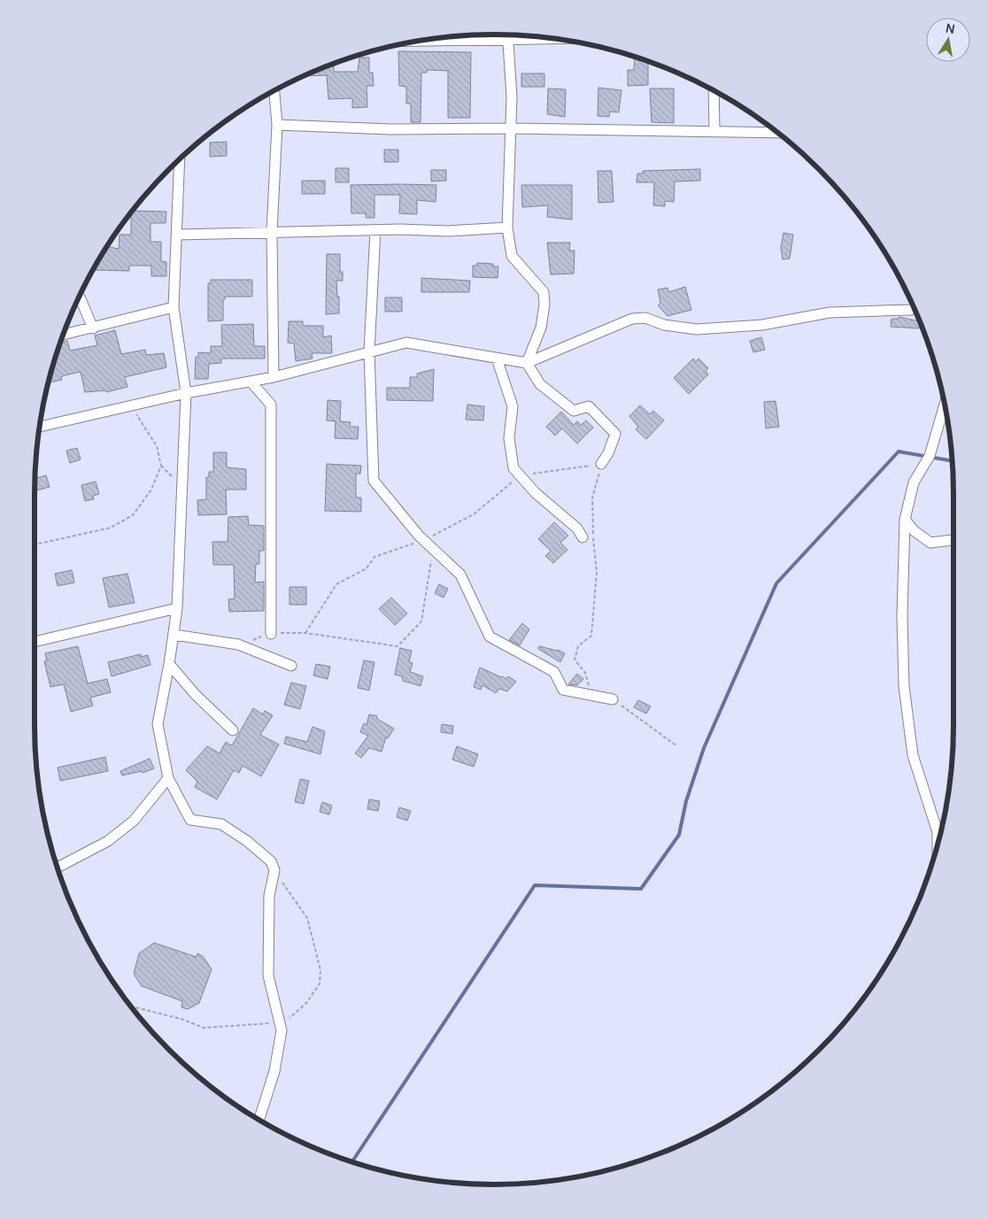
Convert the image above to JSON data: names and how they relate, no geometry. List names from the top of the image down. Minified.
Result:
{"north":"top"}
